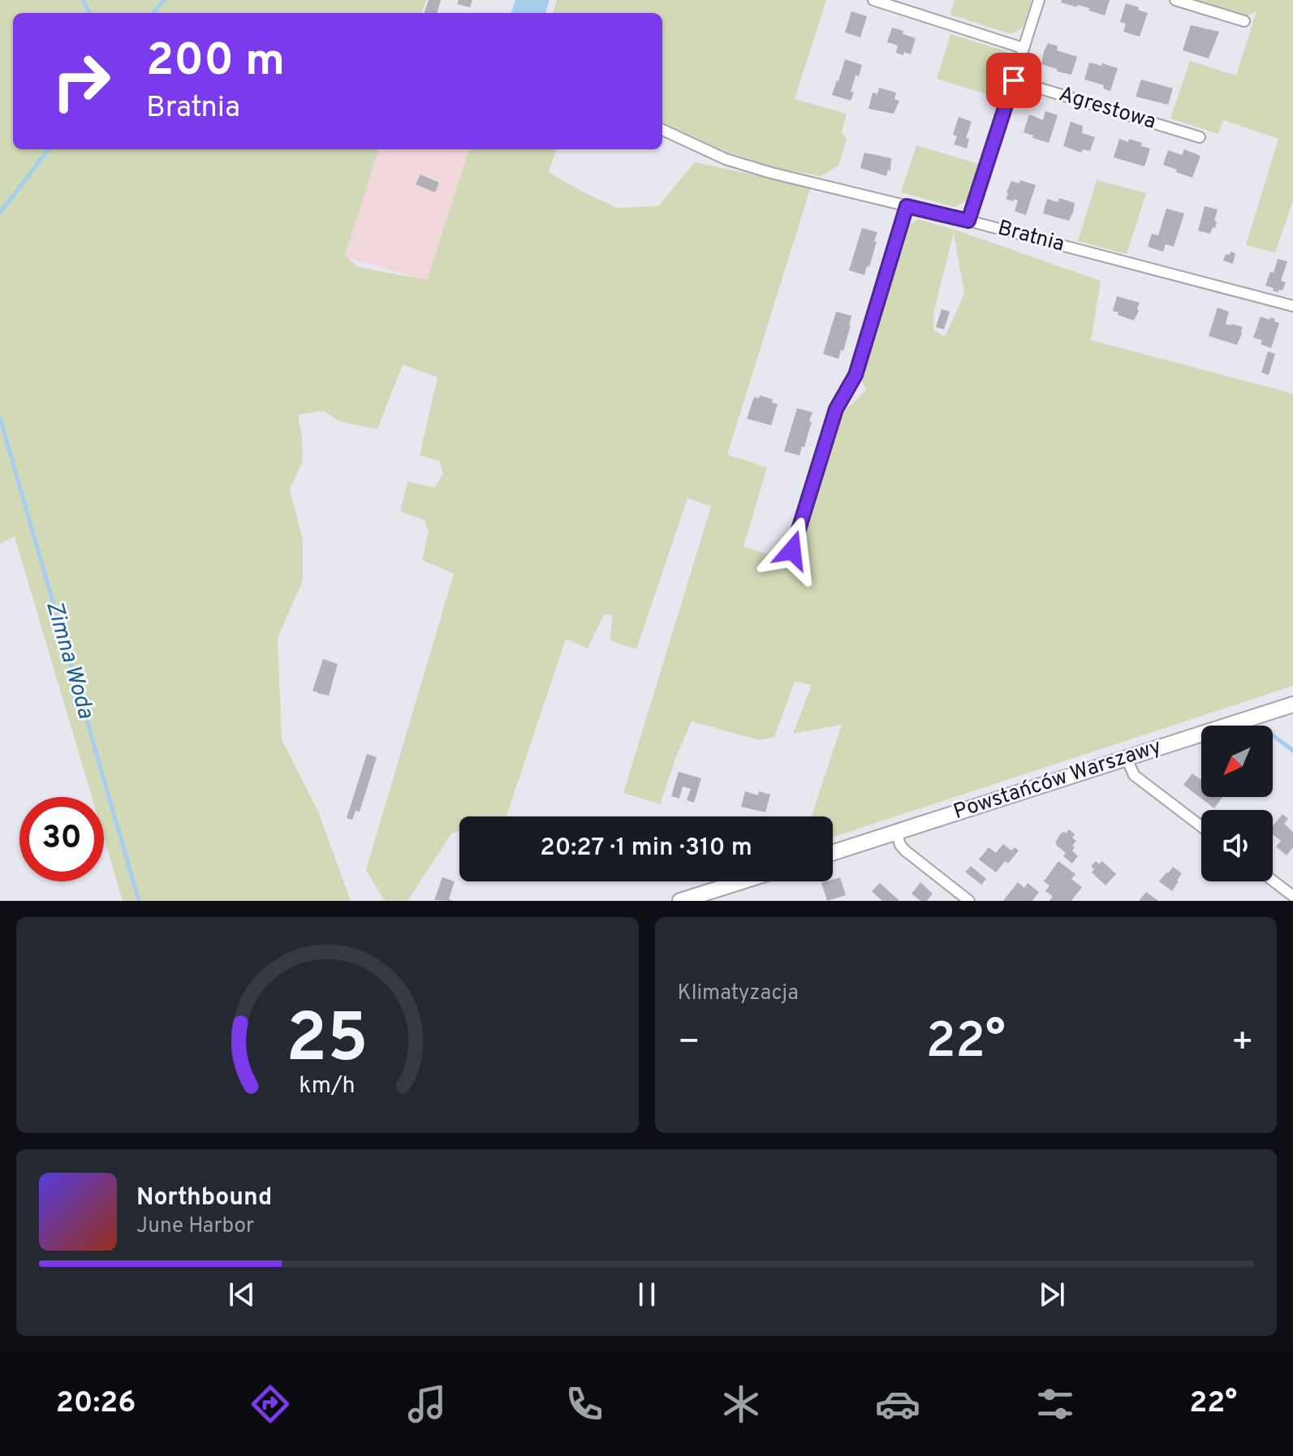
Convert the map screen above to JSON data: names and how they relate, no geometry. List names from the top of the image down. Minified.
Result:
{"streets":{"street":["Agrestowa","Bratnia","Powstańców Warszawy"]},"water":["Zimna Woda"],"north":"bottom left","page":{"turn":["200 m","Bratnia"],"limit":"30","trip":"20:27 · 1 min · 310 m","tile":"Klimatyzacja","heat":["−","22°","+"],"song":["Northbound","June Harbor"],"tabs":["20:26","22°"],"gauge":["25","km/h"]}}
